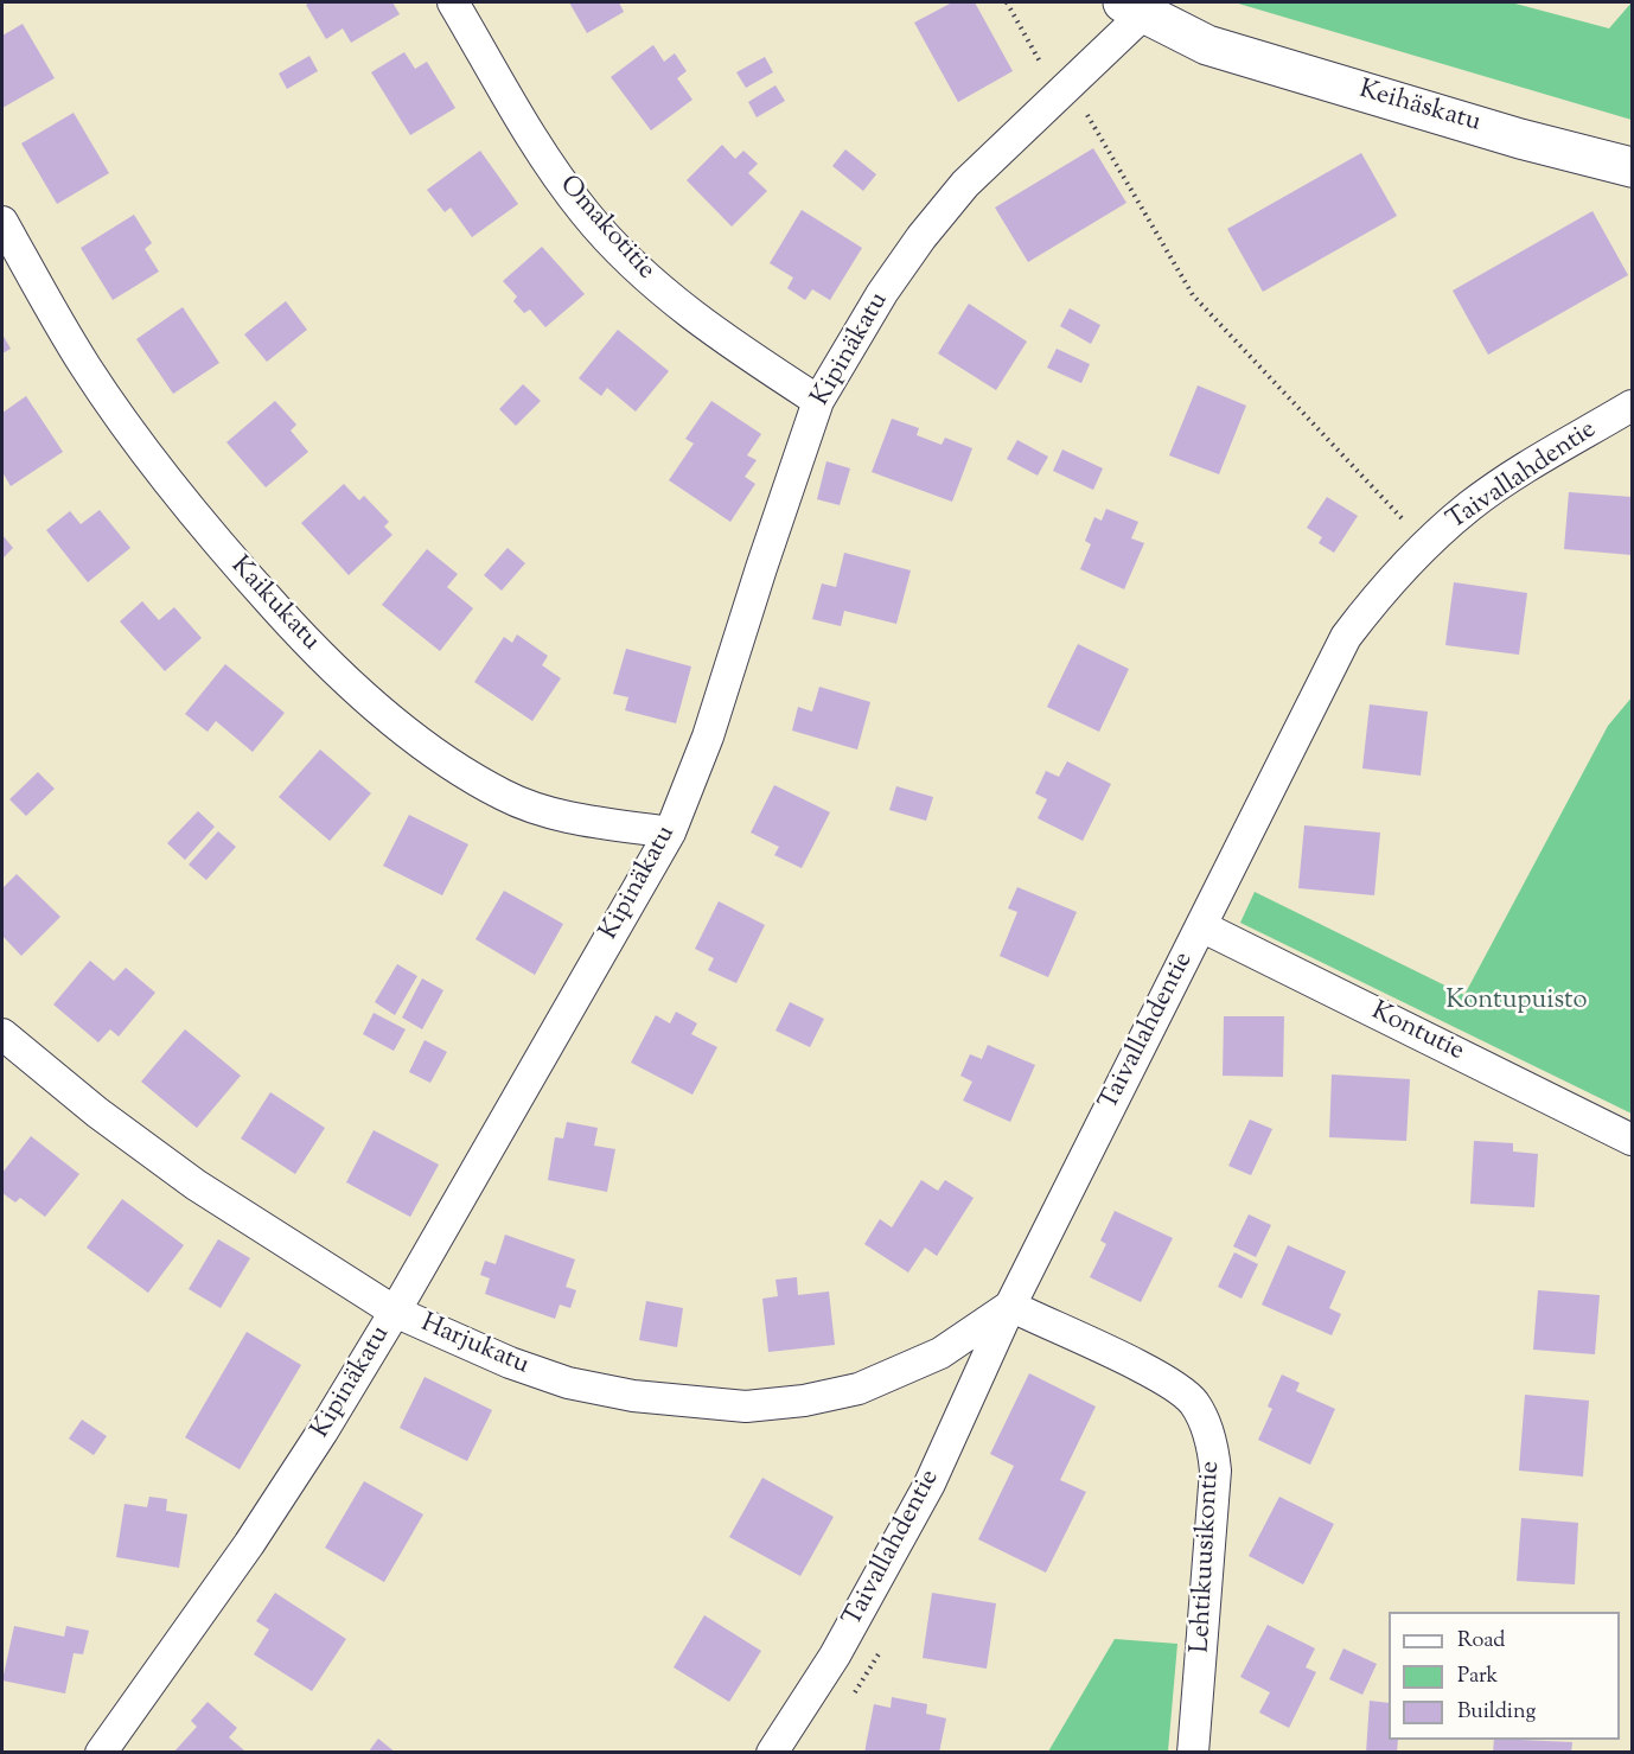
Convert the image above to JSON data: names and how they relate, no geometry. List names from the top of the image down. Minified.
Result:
{"streets":{"street":["Keihäskatu","Omakotitie","Kipinäkatu","Taivallahdentie","Kaikukatu","Kontutie","Harjukatu","Lehtikuusikontie"]},"crossings":[["Keihäskatu","Kipinäkatu"],["Omakotitie","Kipinäkatu"],["Kipinäkatu","Kaikukatu"],["Kipinäkatu","Harjukatu"],["Taivallahdentie","Kontutie"],["Taivallahdentie","Harjukatu"],["Taivallahdentie","Lehtikuusikontie"],["Harjukatu","Lehtikuusikontie"]],"parks":["Kontupuisto"],"legend":["Road","Park","Building"]}
